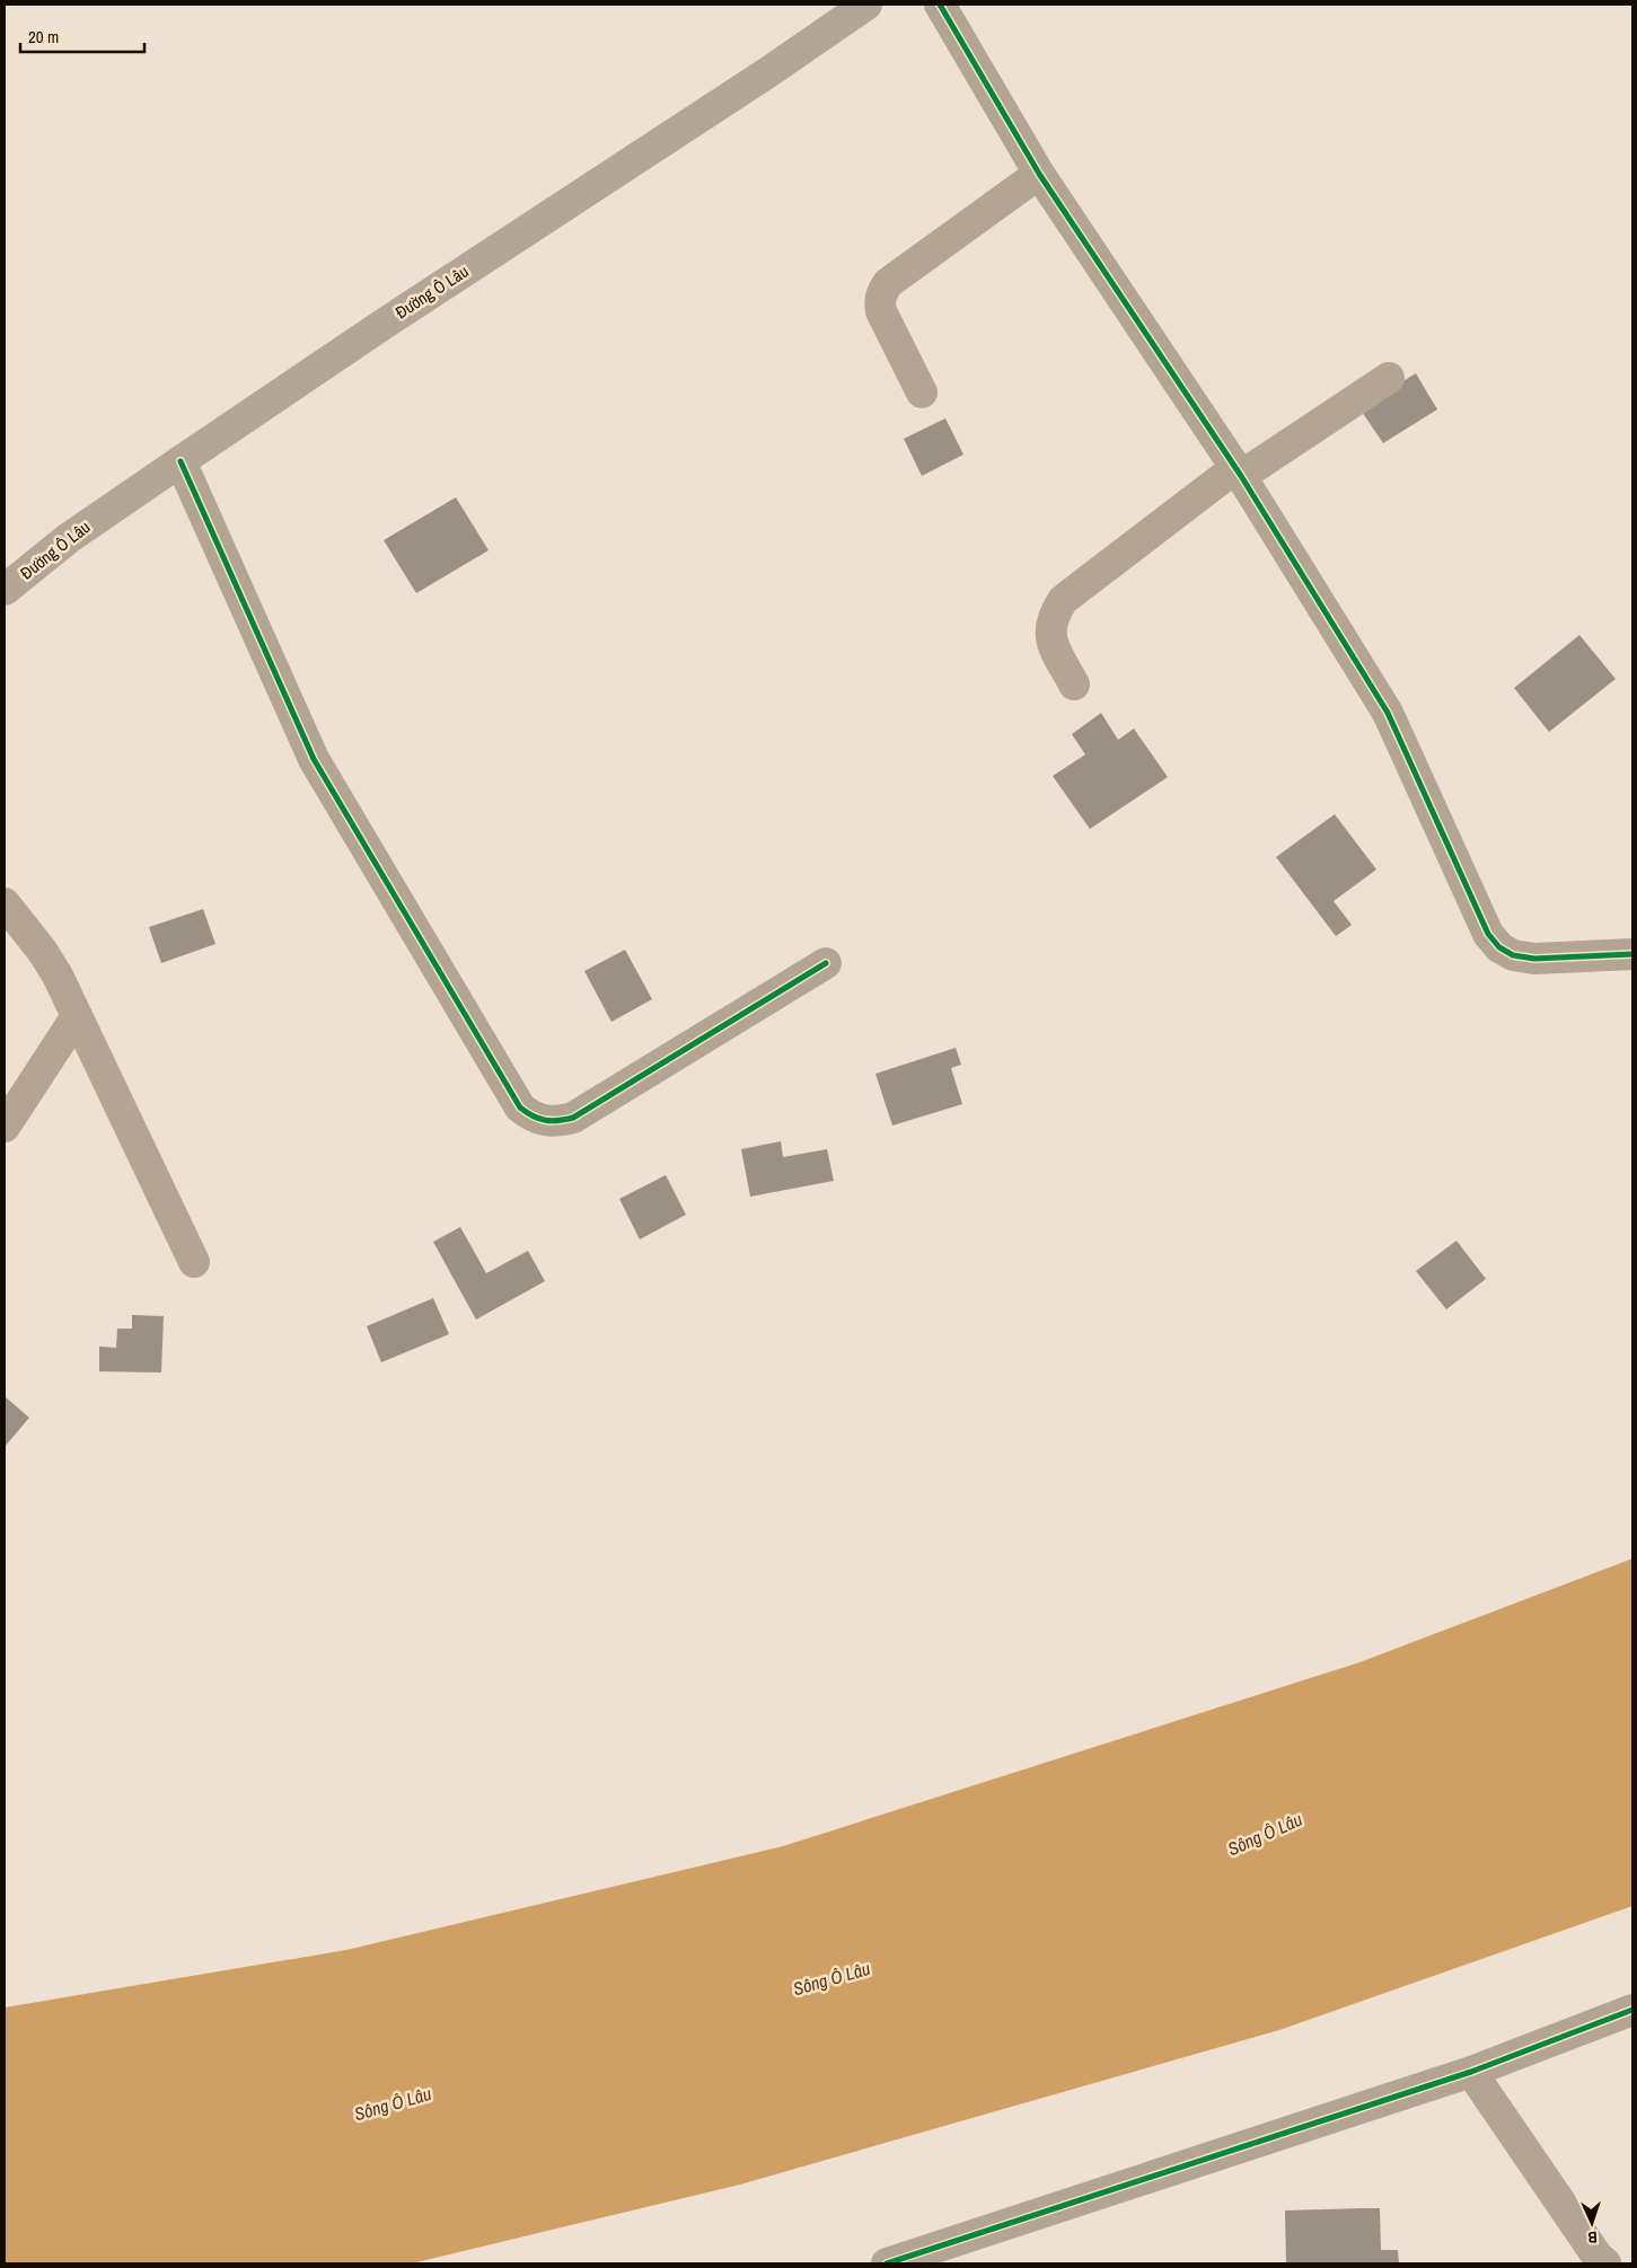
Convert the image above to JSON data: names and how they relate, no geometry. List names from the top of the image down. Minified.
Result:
{"streets":{"main road":["Đường Ô Lâu"]},"water":["Sông Ô Lâu"],"scale_bar":"20 m","north":"bottom"}
